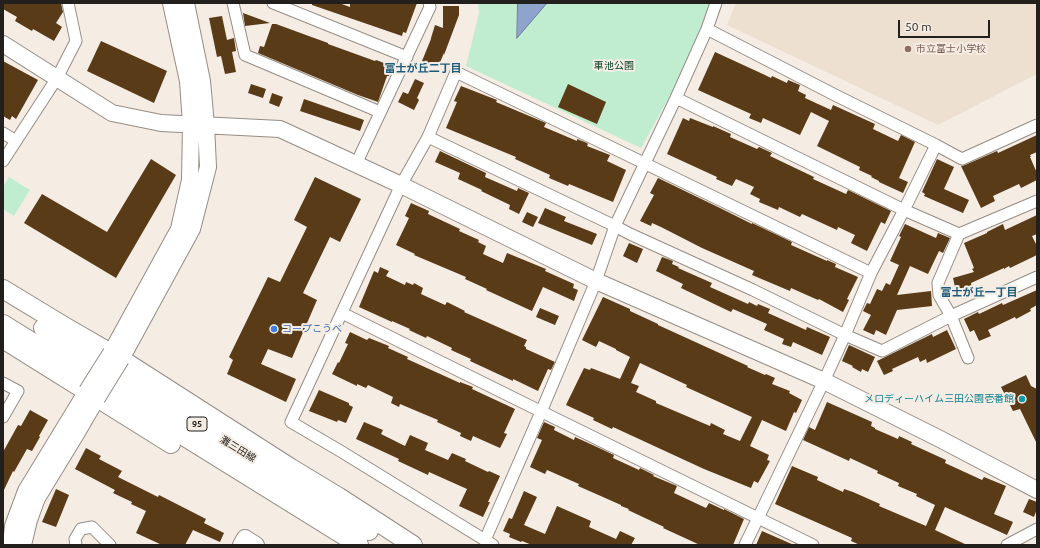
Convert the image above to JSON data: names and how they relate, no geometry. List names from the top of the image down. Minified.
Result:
{"streets":{"main road":["95","灘三田線"]},"districts":["富士が丘二丁目","富士が丘一丁目"],"parks":["車池公園"],"places":["市立富士小学校","コープこうべ","メロディーハイム三田公園壱番館"],"scale_bar":"50 m"}
